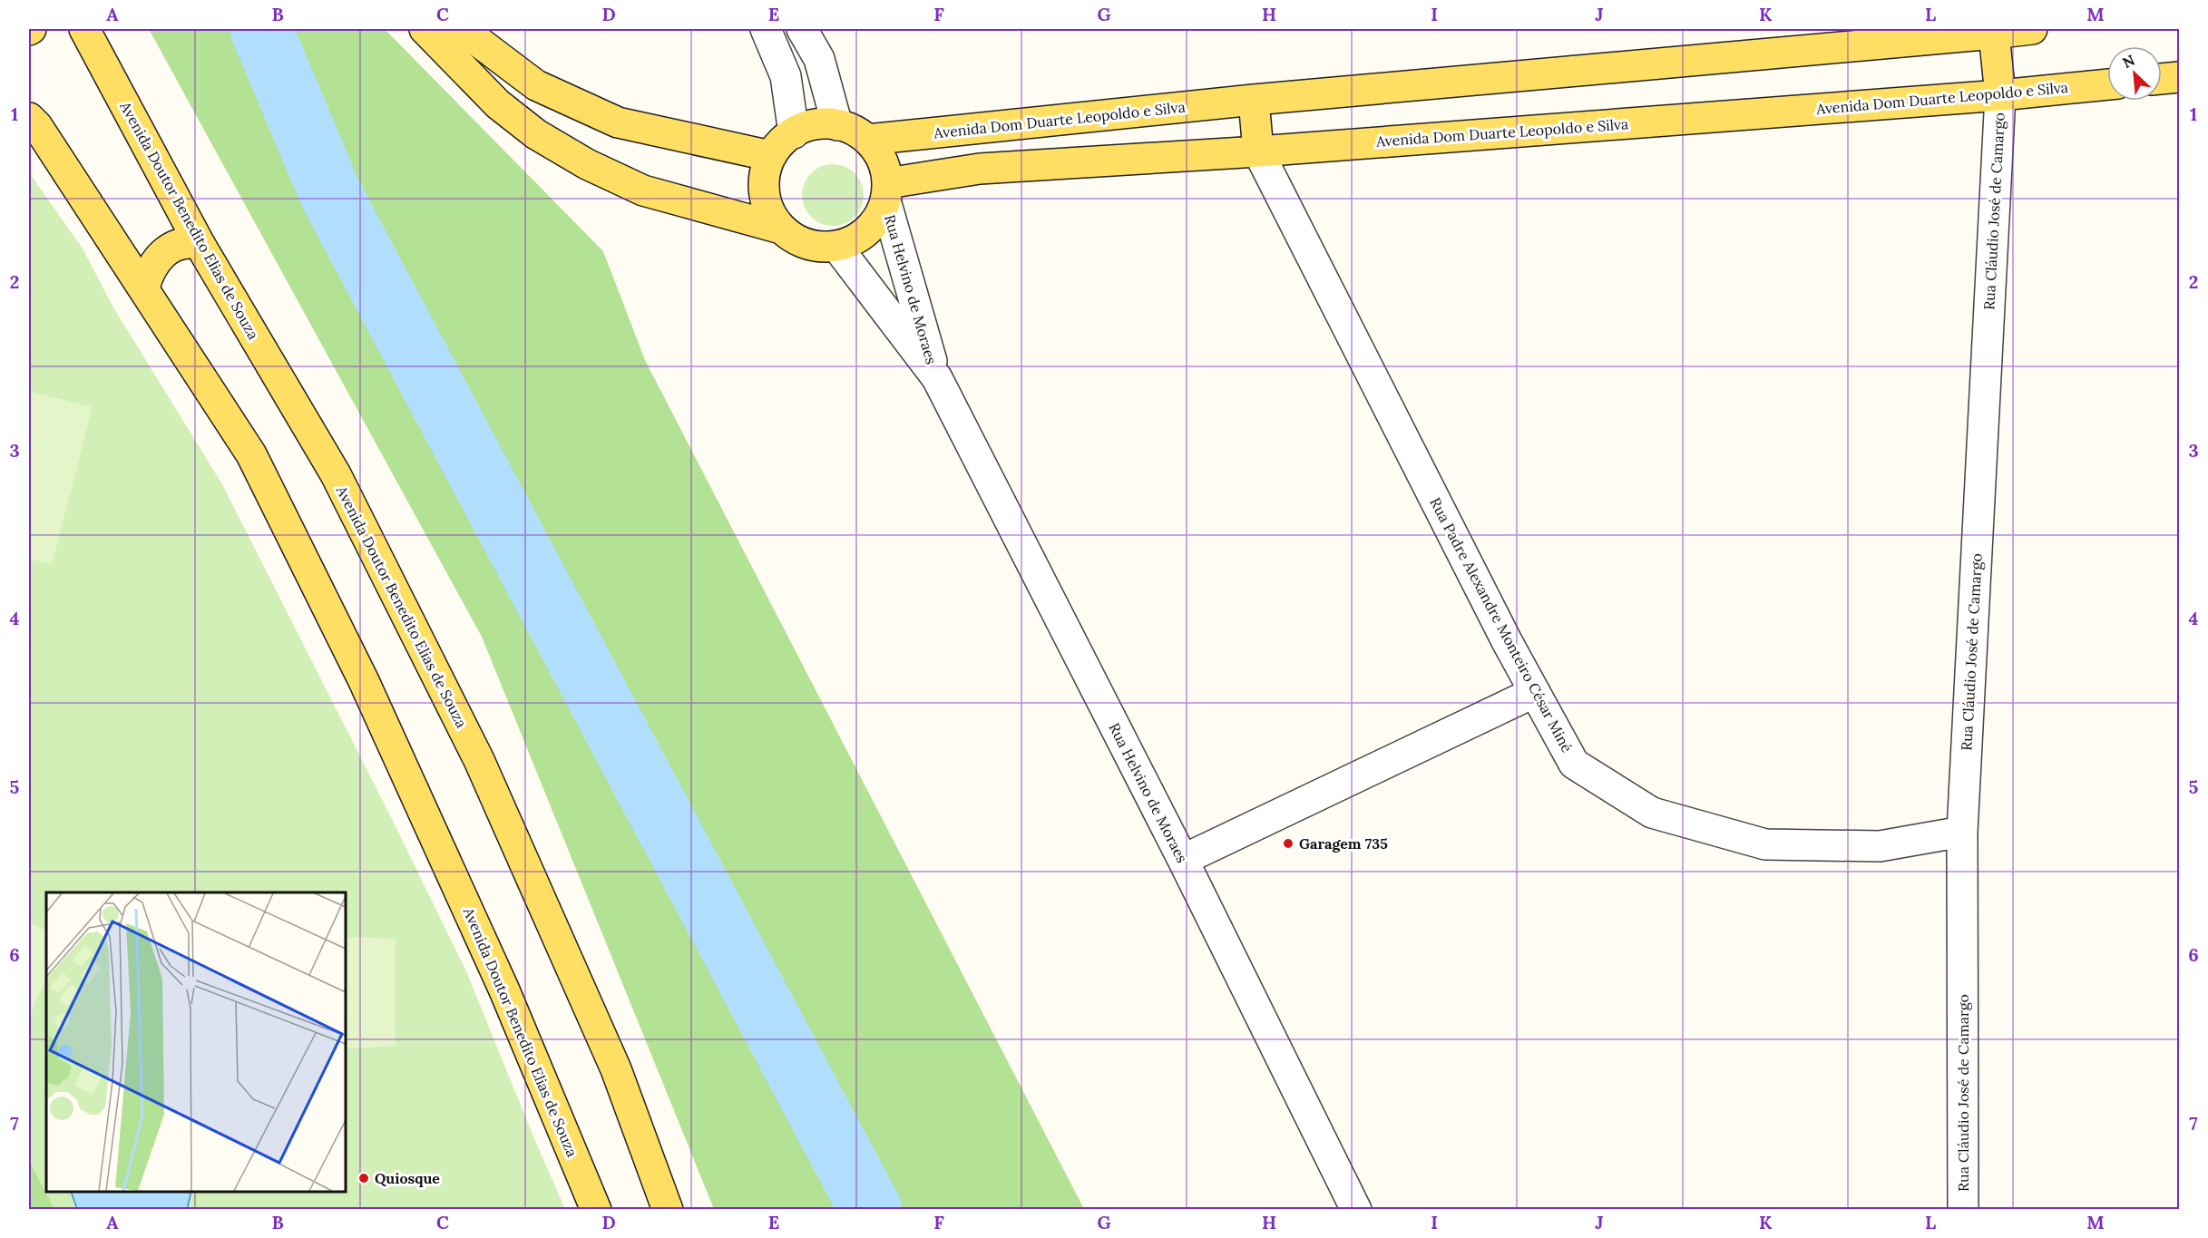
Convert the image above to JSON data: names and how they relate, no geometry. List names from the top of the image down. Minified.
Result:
{"streets":{"main road":["Avenida Dom Duarte Leopoldo e Silva","Avenida Doutor Benedito Elias de Souza"],"street":["Rua Cláudio José de Camargo","Rua Helvino de Moraes","Rua Padre Alexandre Monteiro César Miné"]},"crossings":[["Avenida Dom Duarte Leopoldo e Silva","Rua Cláudio José de Camargo"],["Avenida Dom Duarte Leopoldo e Silva","Rua Helvino de Moraes"],["Avenida Dom Duarte Leopoldo e Silva","Rua Padre Alexandre Monteiro César Miné"],["Rua Cláudio José de Camargo","Rua Padre Alexandre Monteiro César Miné"]],"places":["Garagem 735","Quiosque"],"north":"top left","grid":{"columns":["A","B","C","D","E","F","G","H","I","J","K","L","M"],"rows":["1","2","3","4","5","6","7"]}}
